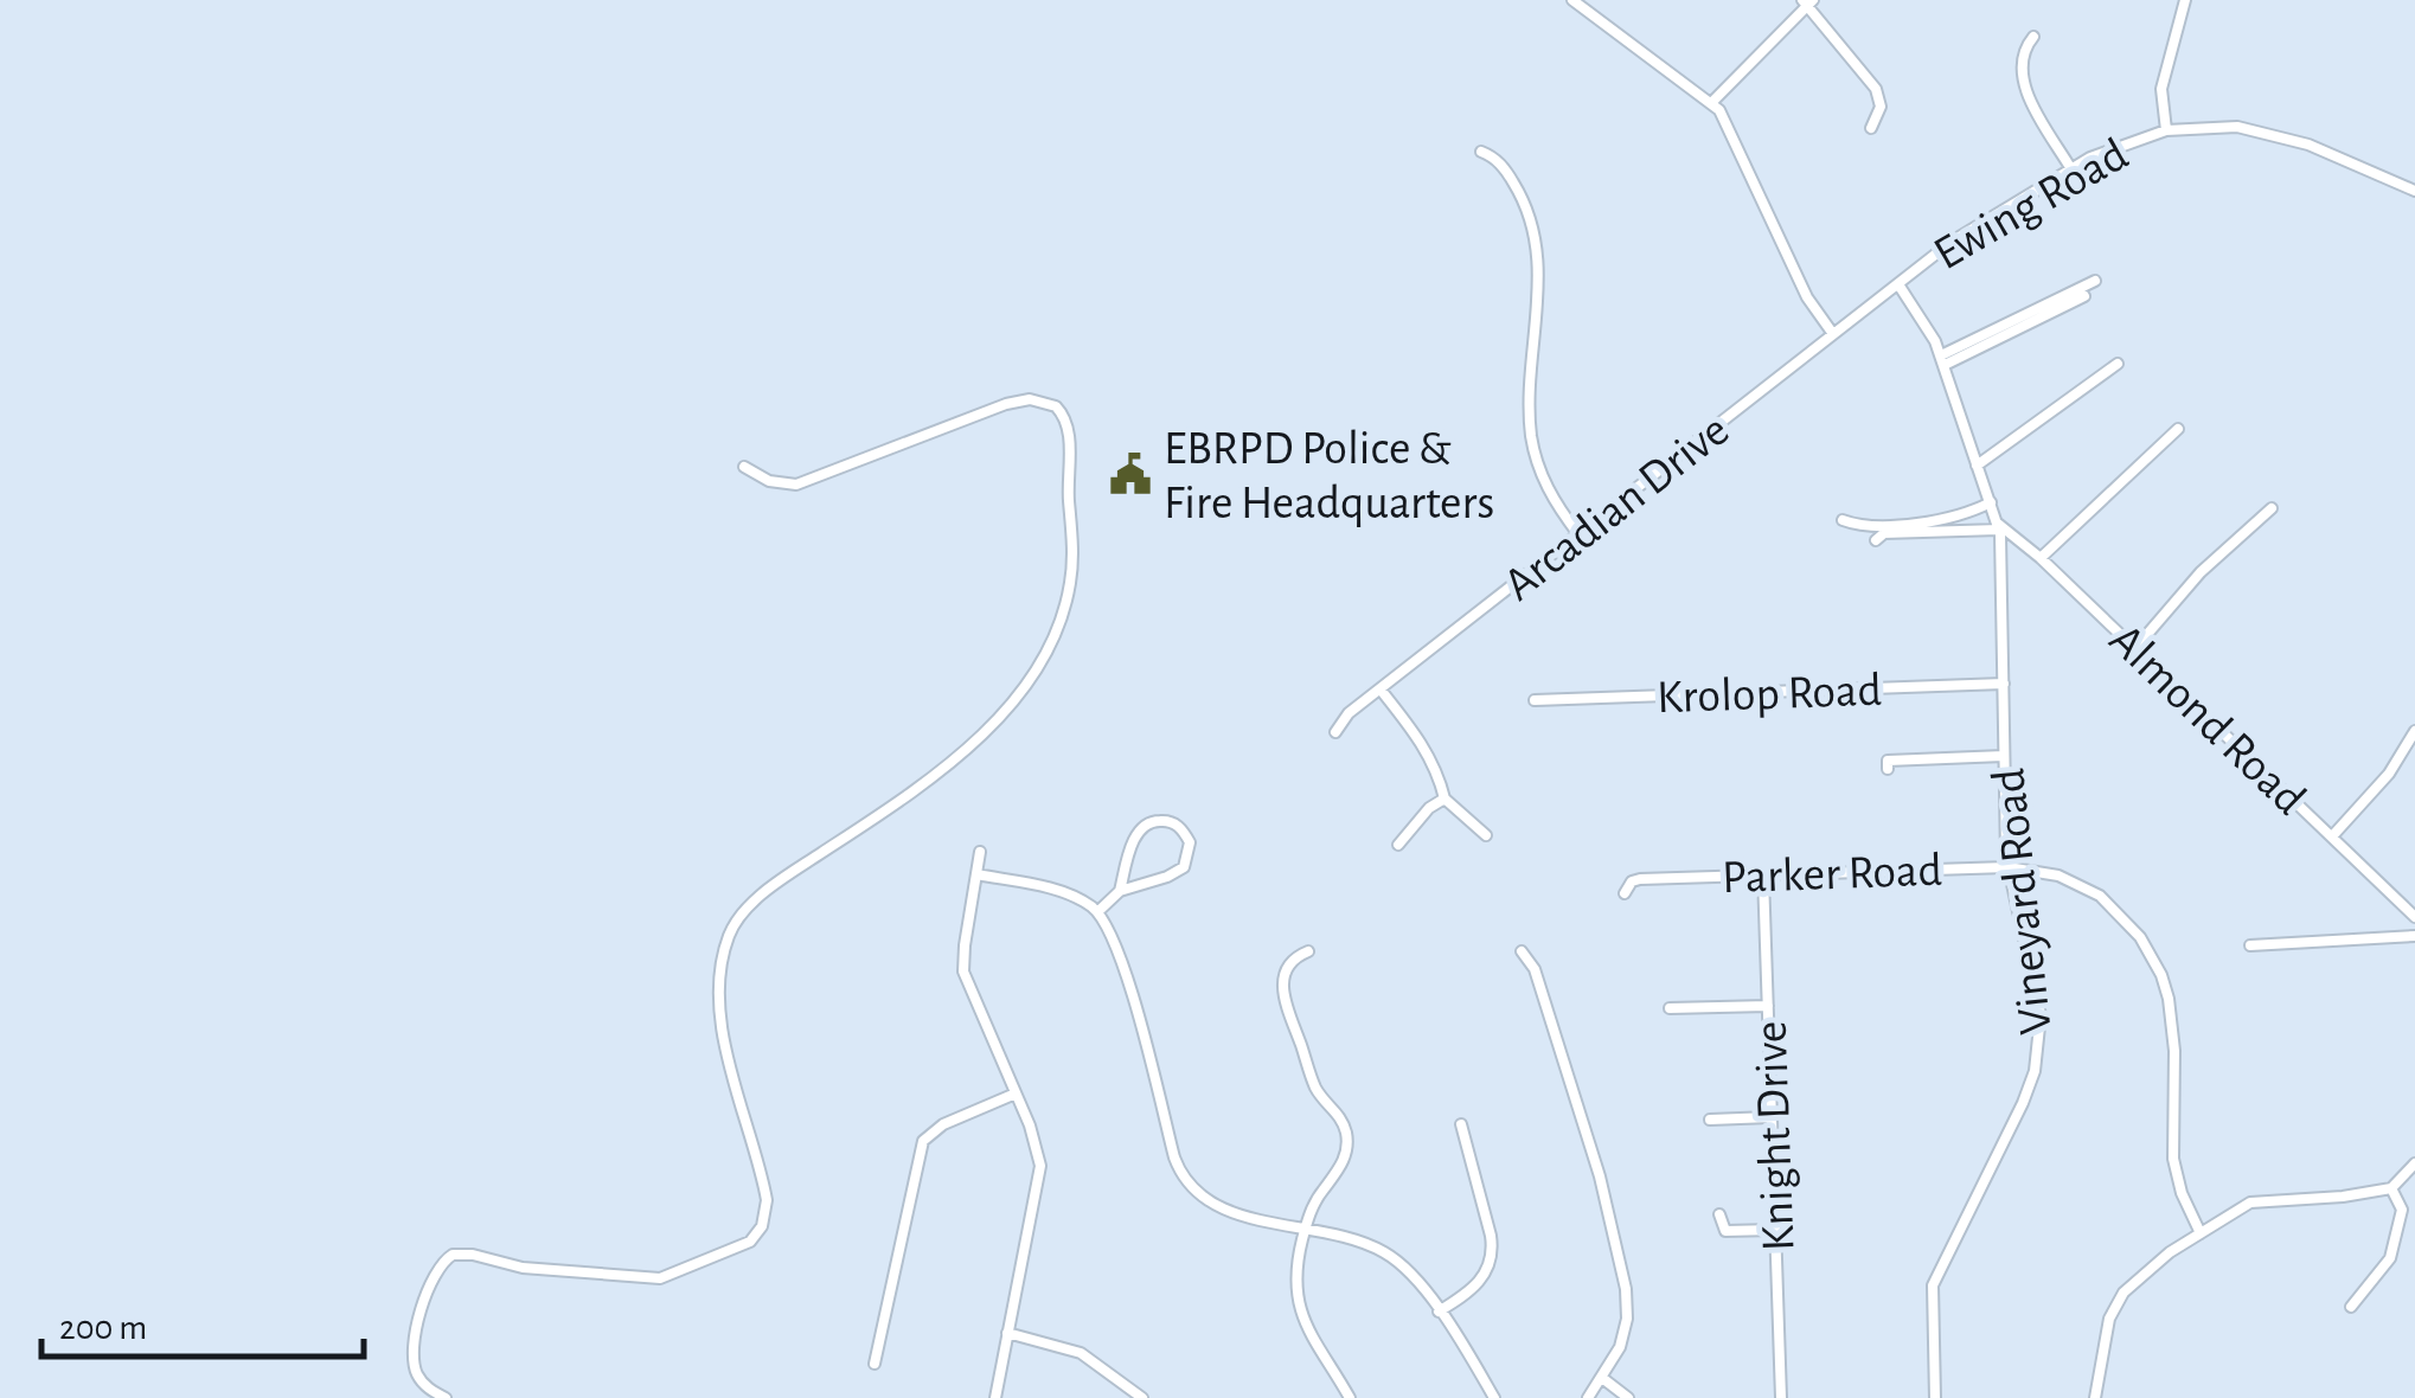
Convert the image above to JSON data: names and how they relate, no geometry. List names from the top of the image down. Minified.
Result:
{"streets":{"street":["Ewing Road","Arcadian Drive","Krolop Road","Almond Road","Parker Road","Vineyard Road","Knight Drive"]},"crossings":[["Ewing Road","Arcadian Drive"],["Ewing Road","Almond Road"],["Ewing Road","Vineyard Road"],["Krolop Road","Vineyard Road"],["Almond Road","Vineyard Road"],["Parker Road","Vineyard Road"],["Parker Road","Knight Drive"]],"places":{"public building":["EBRPD Police & Fire Headquarters"]},"scale_bar":"200 m"}
